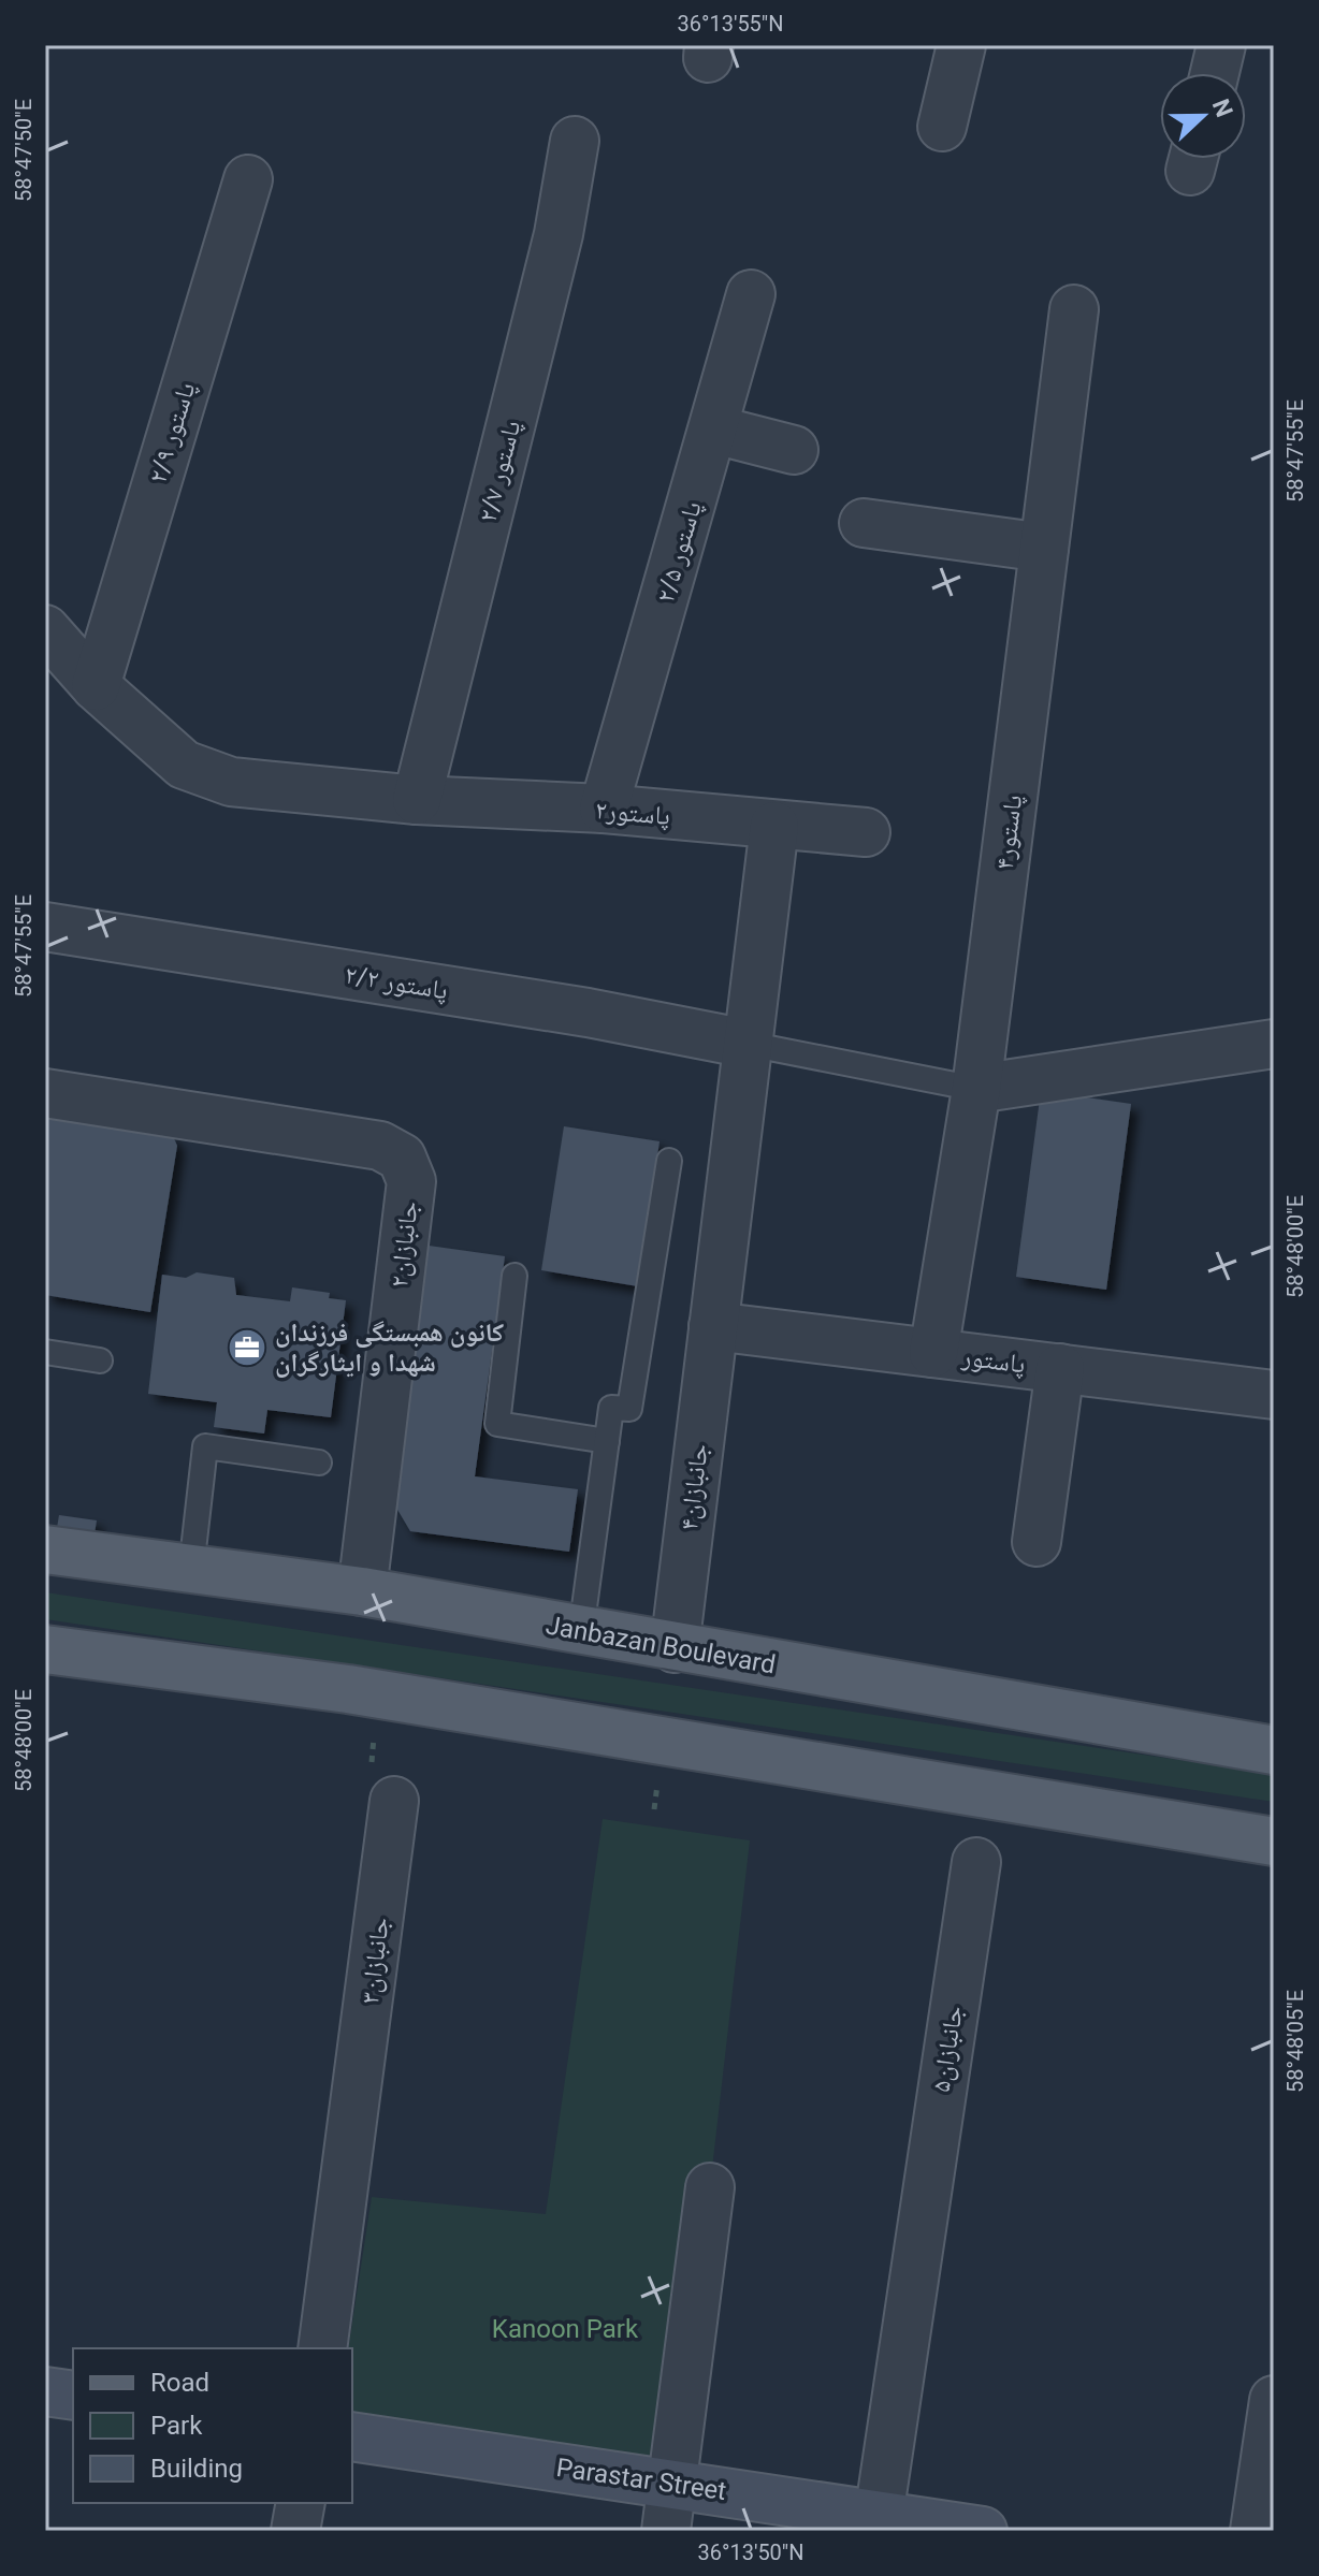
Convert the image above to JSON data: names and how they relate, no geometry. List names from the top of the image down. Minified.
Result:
{"streets":{"main road":["Janbazan Boulevard"],"street":["پاستور ۲/۹","پاستور ۲/۷","پاستور ۲/۵","پاستور۲","پاستور۴","پاستور ۲/۲","جانبازان۲","پاستور","جانبازان۴","جانبازان۳","جانبازان۵","Parastar Street"]},"crossings":[["پاستور ۲/۹","پاستور۲"],["پاستور ۲/۷","پاستور۲"],["پاستور ۲/۵","پاستور۲"],["پاستور۴","پاستور"],["جانبازان۲","Janbazan Boulevard"],["پاستور","جانبازان۴"],["جانبازان۴","Janbazan Boulevard"],["جانبازان۵","Parastar Street"]],"parks":["Kanoon Park"],"places":{"office":["کانون همبستگی فرزندان شهدا و ایثارگران"]},"legend":["Road","Park","Building"],"north":"right","coordinates":["36°13'55\"N","58°47'50\"E","58°47'55\"E","58°48'00\"E","58°48'05\"E","36°13'50\"N"]}
